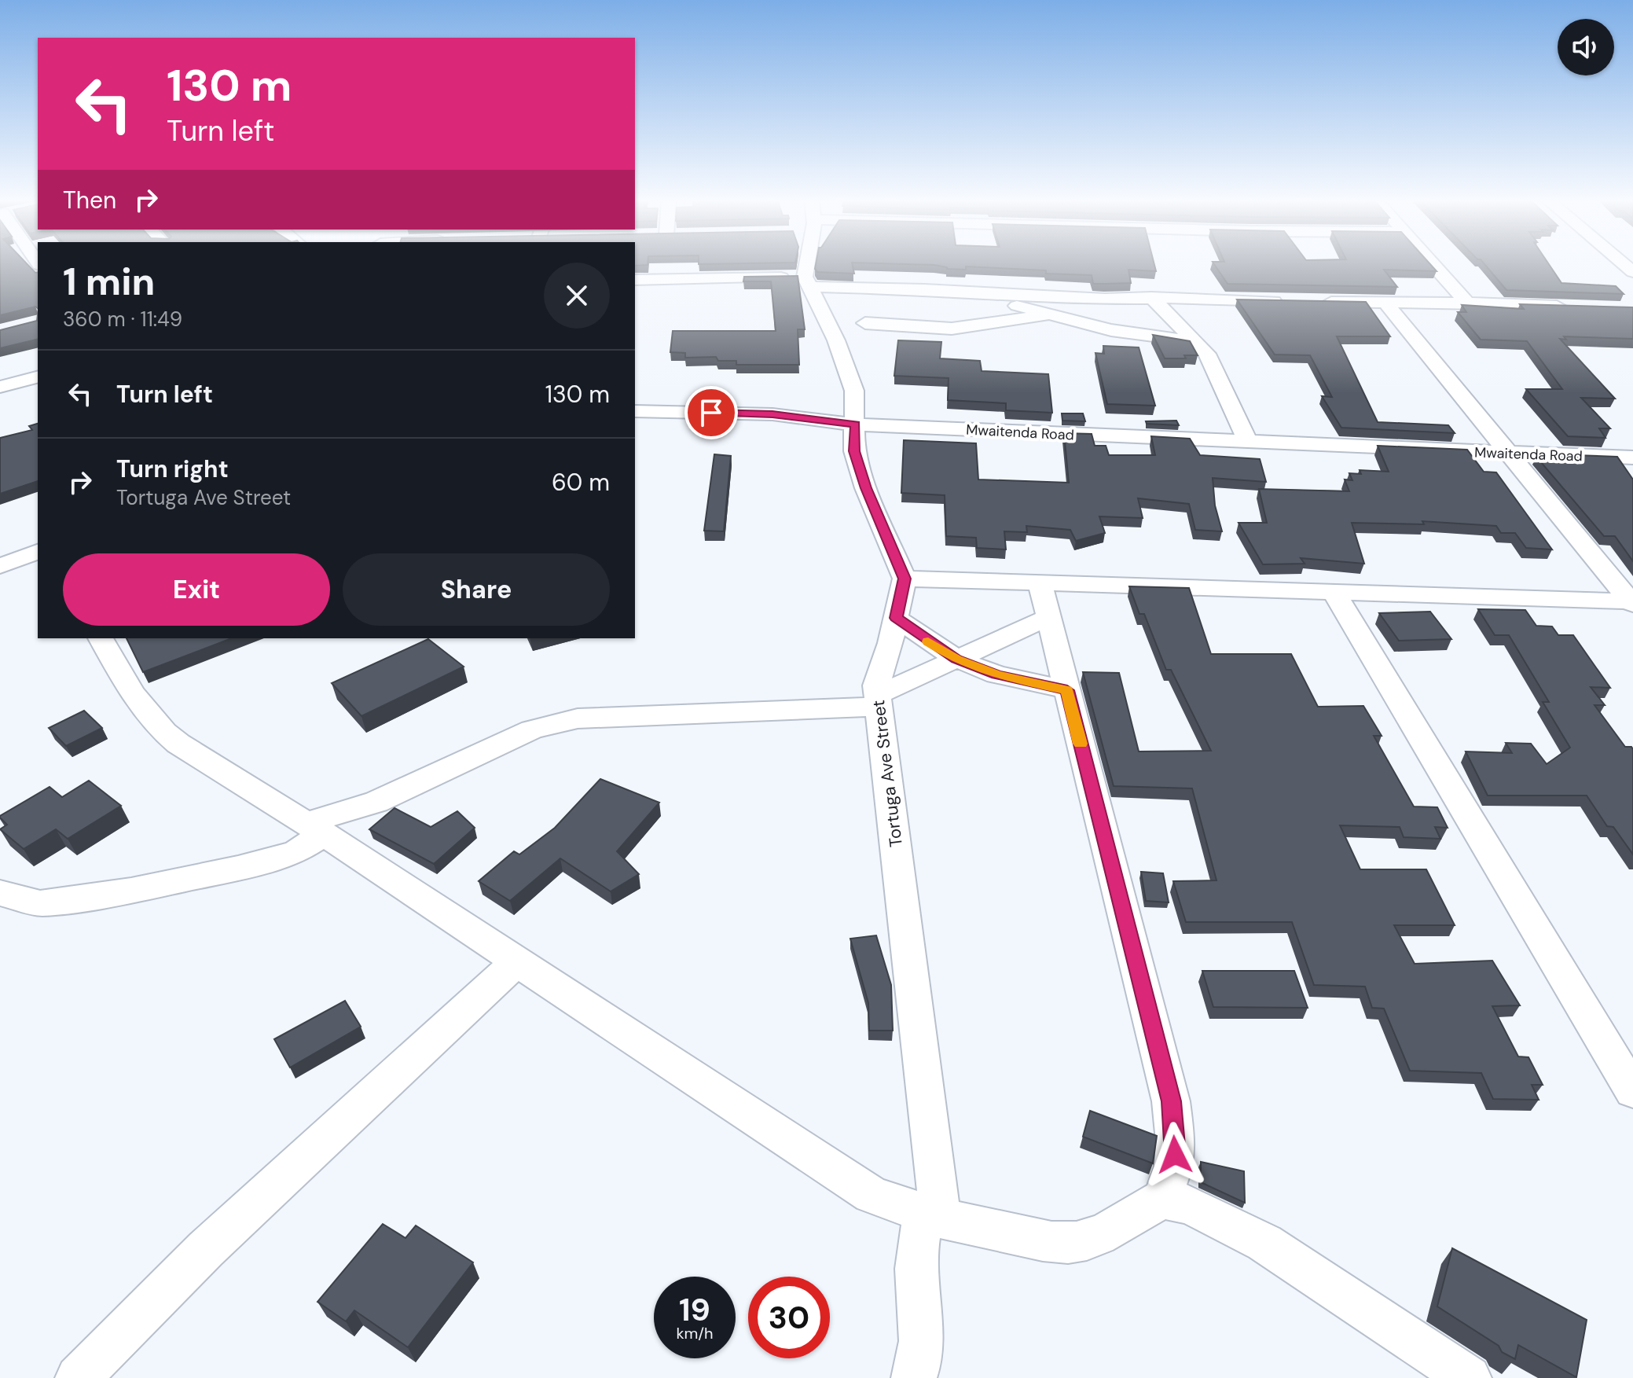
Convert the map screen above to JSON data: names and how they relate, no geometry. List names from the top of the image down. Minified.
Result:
{"streets":{"street":["Mwaitenda Road","Tortuga Ave Street"]},"page":{"turn":["130 m","Turn left"],"then":"Then","heading":["1 min","360 m · 11:49"],"list":[{"name":"Turn left","value":"130 m"},{"name":"Turn right","note":"Tortuga Ave Street","value":"60 m"}],"buttons":["Exit","Share"],"speed":"19 km/h","limit":"30"}}
